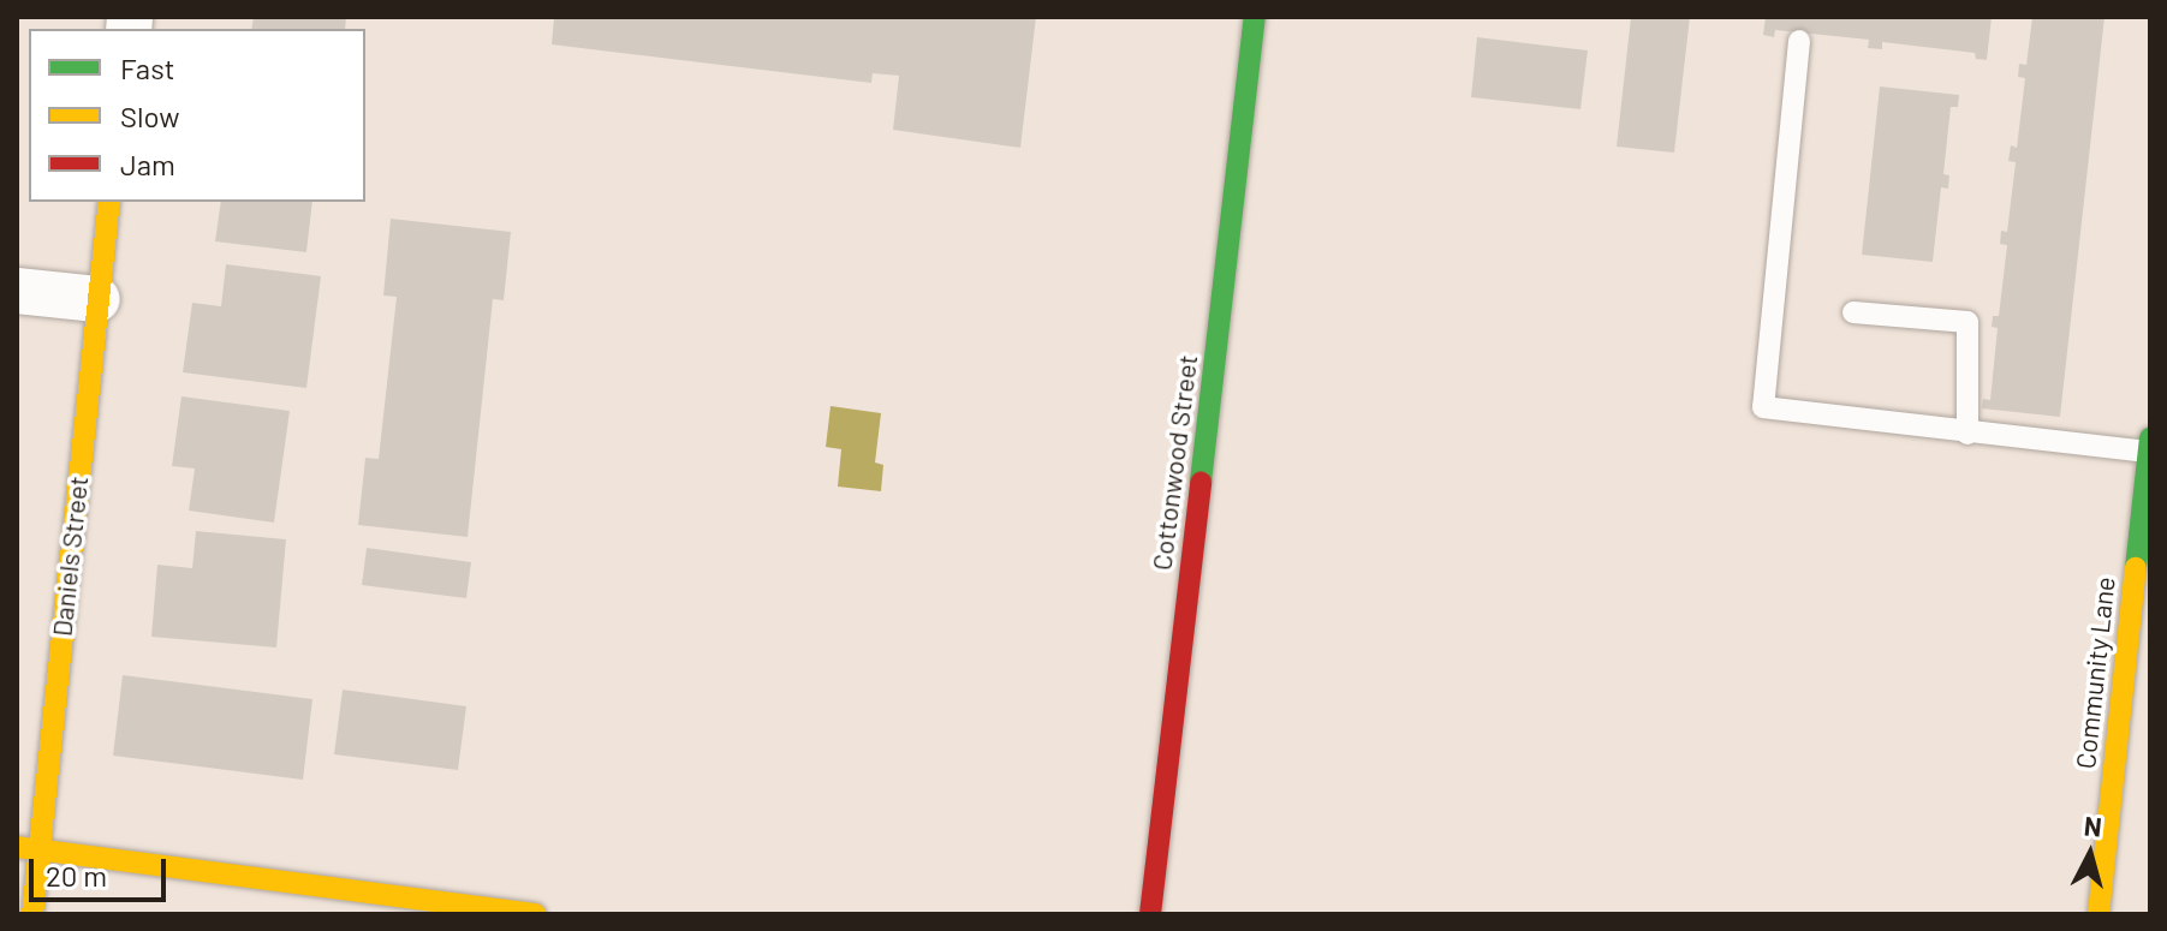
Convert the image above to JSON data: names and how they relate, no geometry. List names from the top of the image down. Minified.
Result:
{"streets":{"street":["Cottonwood Street","Daniels Street","Community Lane"]},"legend":["Fast","Slow","Jam"],"scale_bar":"20 m","north":"top"}
